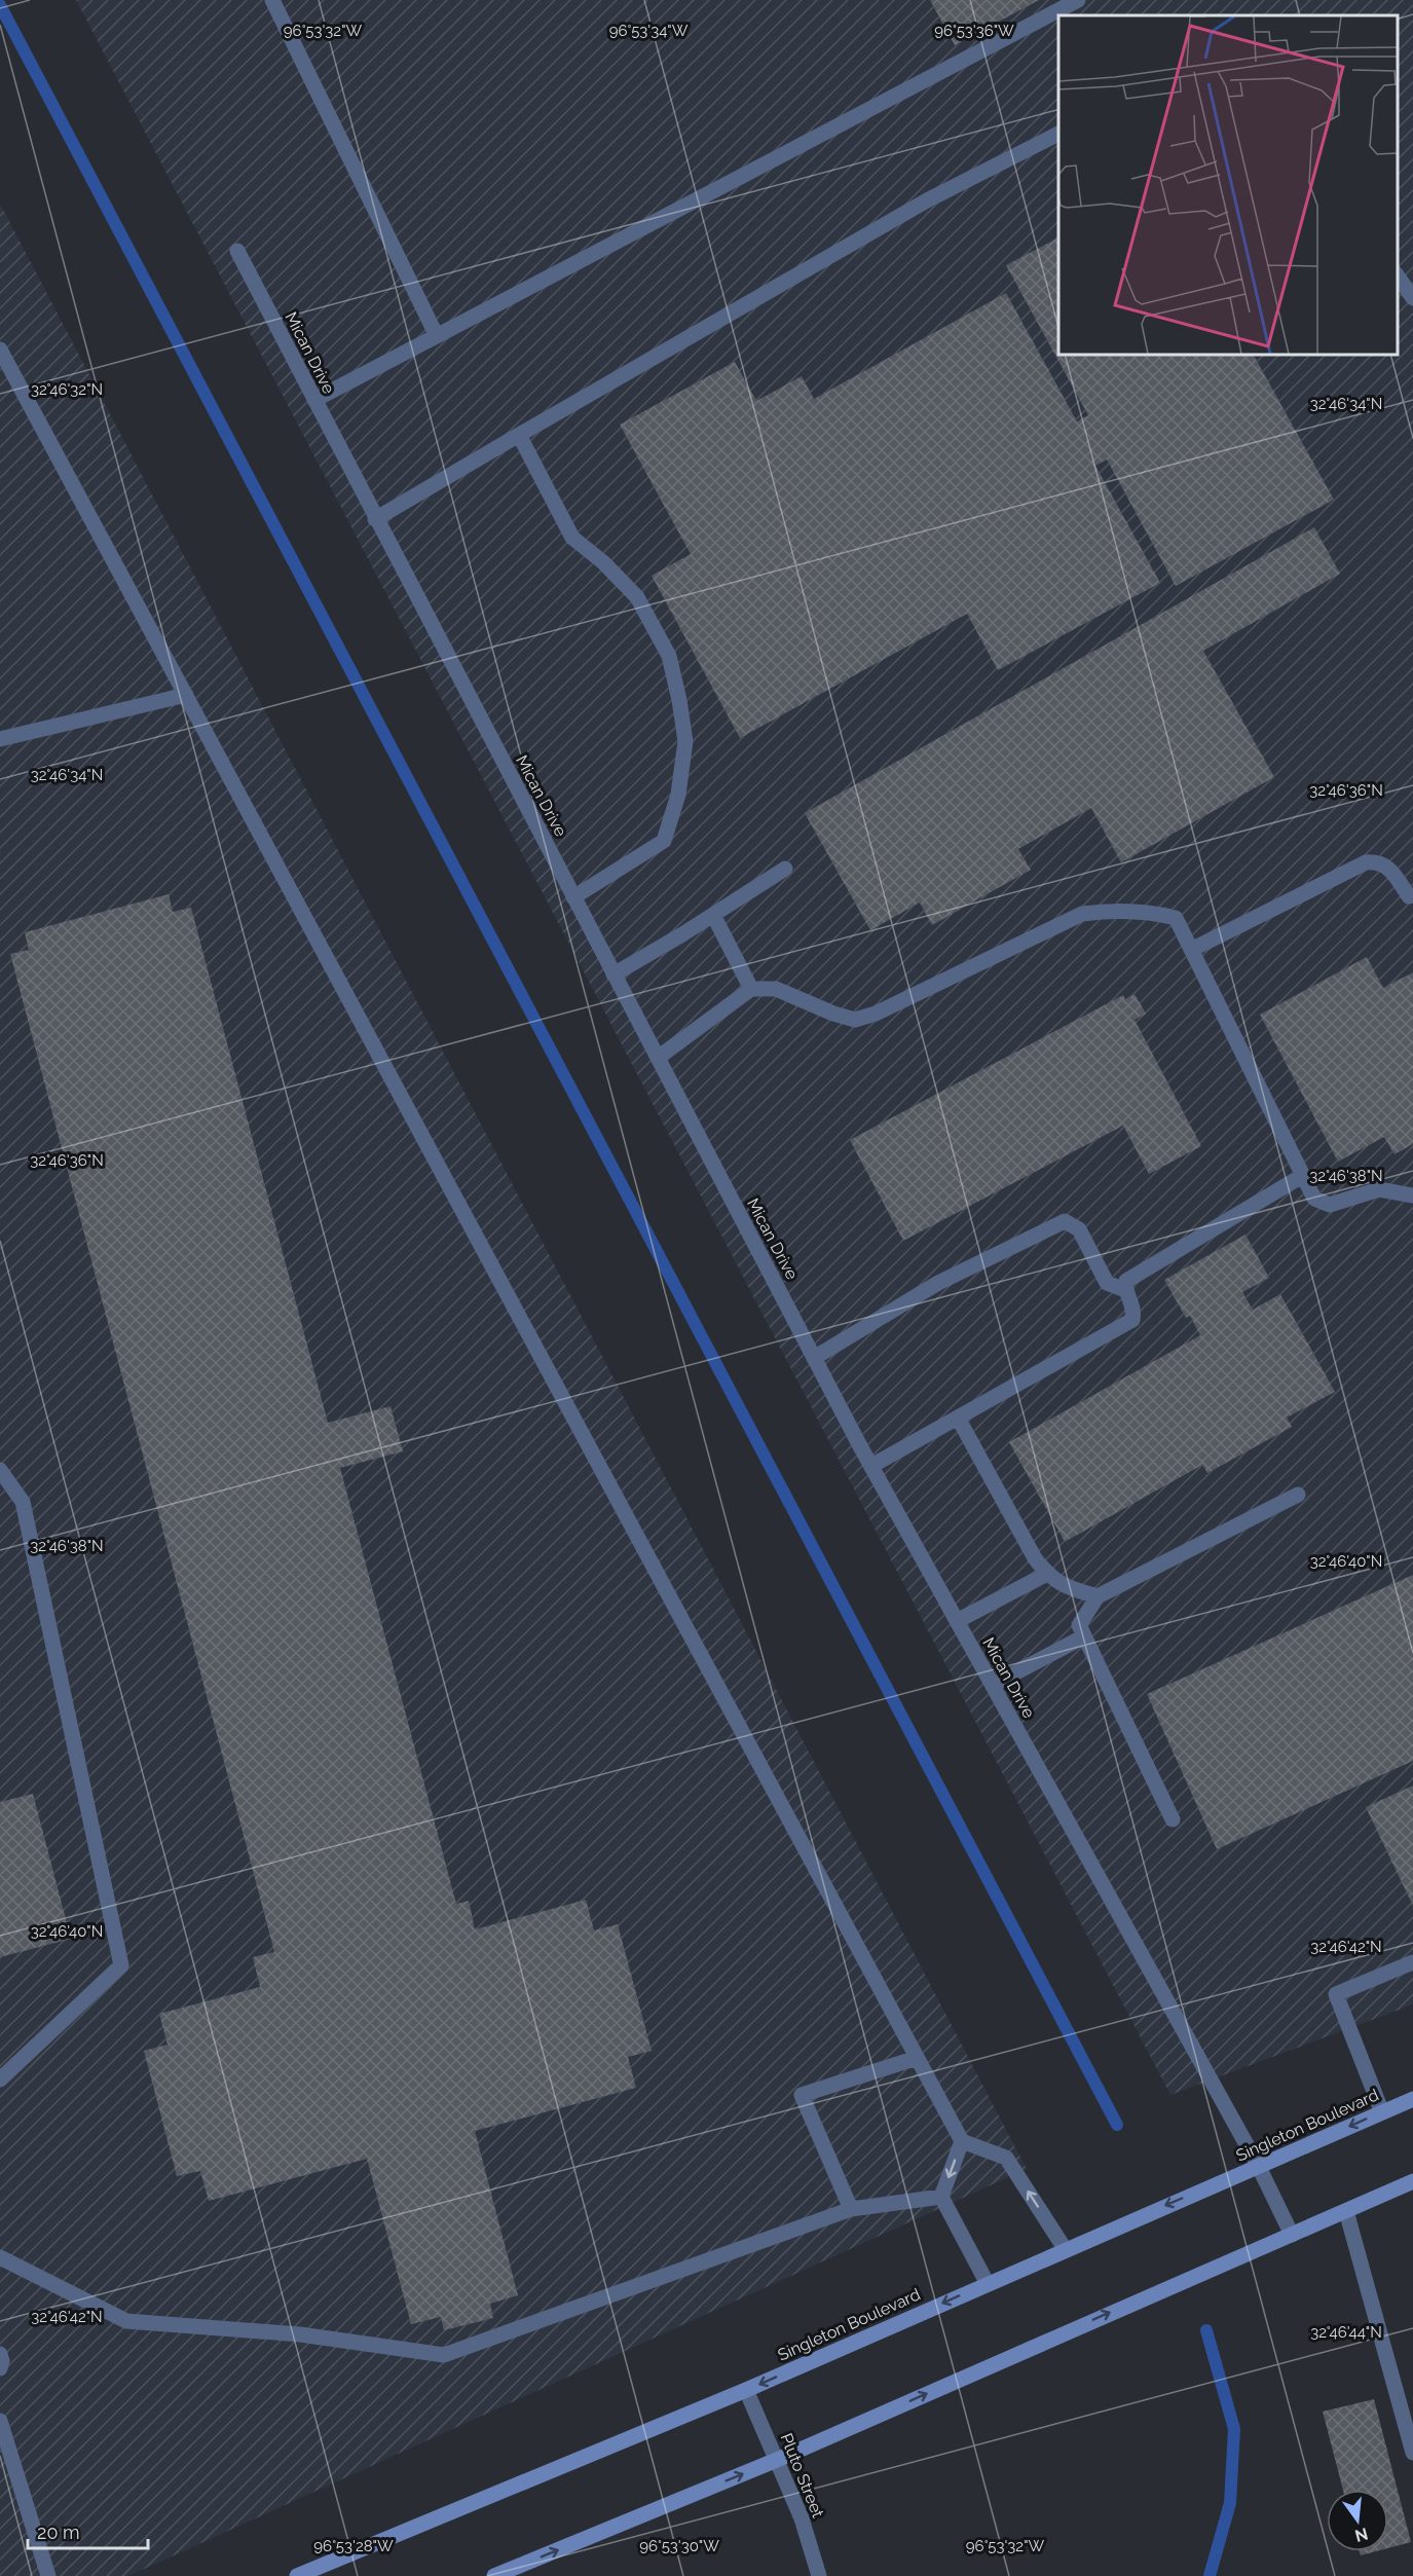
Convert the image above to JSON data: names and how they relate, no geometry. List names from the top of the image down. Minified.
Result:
{"streets":{"main road":["Singleton Boulevard"],"street":["Mican Drive","Pluto Street"]},"crossings":[["Mican Drive","Singleton Boulevard"],["Singleton Boulevard","Pluto Street"]],"scale_bar":"20 m","north":"bottom","coordinates":["96°53'32\"W","96°53'34\"W","96°53'36\"W","32°46'32\"N","32°46'34\"N","32°46'36\"N","32°46'38\"N","32°46'40\"N","32°46'42\"N","32°46'44\"N","96°53'28\"W","96°53'30\"W"]}
